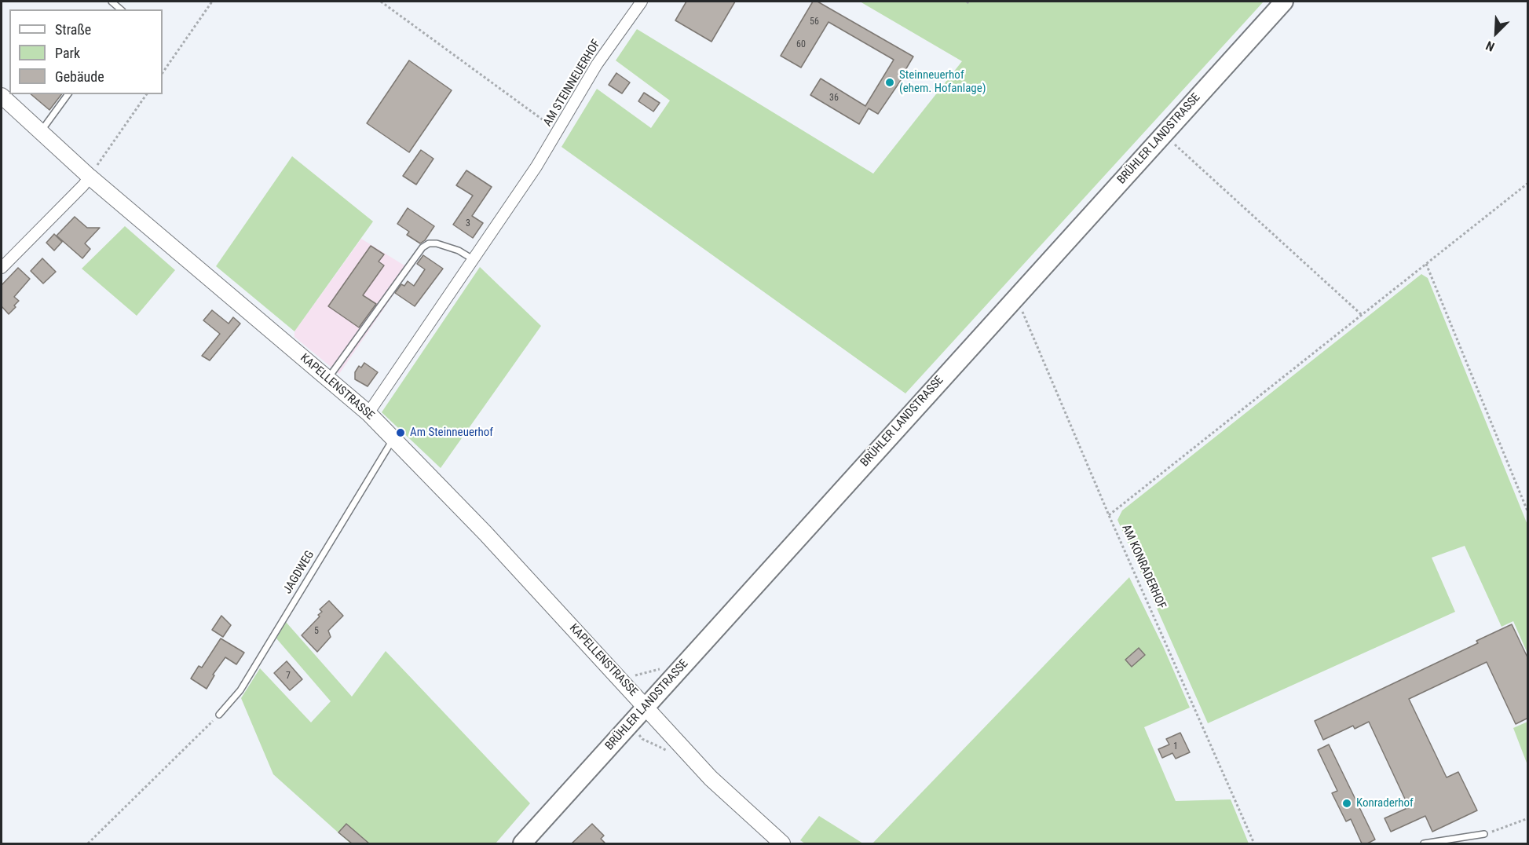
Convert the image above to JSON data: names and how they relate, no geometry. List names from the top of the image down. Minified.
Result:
{"streets":{"main road":["BRÜHLER LANDSTRASSE","KAPELLENSTRASSE"],"street":["AM STEINNEUERHOF"],"lane":["JAGDWEG"],"path":["AM KONRADERHOF"]},"crossings":[["AM STEINNEUERHOF","KAPELLENSTRASSE"],["BRÜHLER LANDSTRASSE","KAPELLENSTRASSE"],["BRÜHLER LANDSTRASSE","AM KONRADERHOF"],["KAPELLENSTRASSE","JAGDWEG"]],"places":["Steinneuerhof (ehem. Hofanlage)","Am Steinneuerhof","Konraderhof"],"house_numbers":["56","60","36","3","5","7","1"],"legend":["Straße","Park","Gebäude"],"north":"bottom left"}
